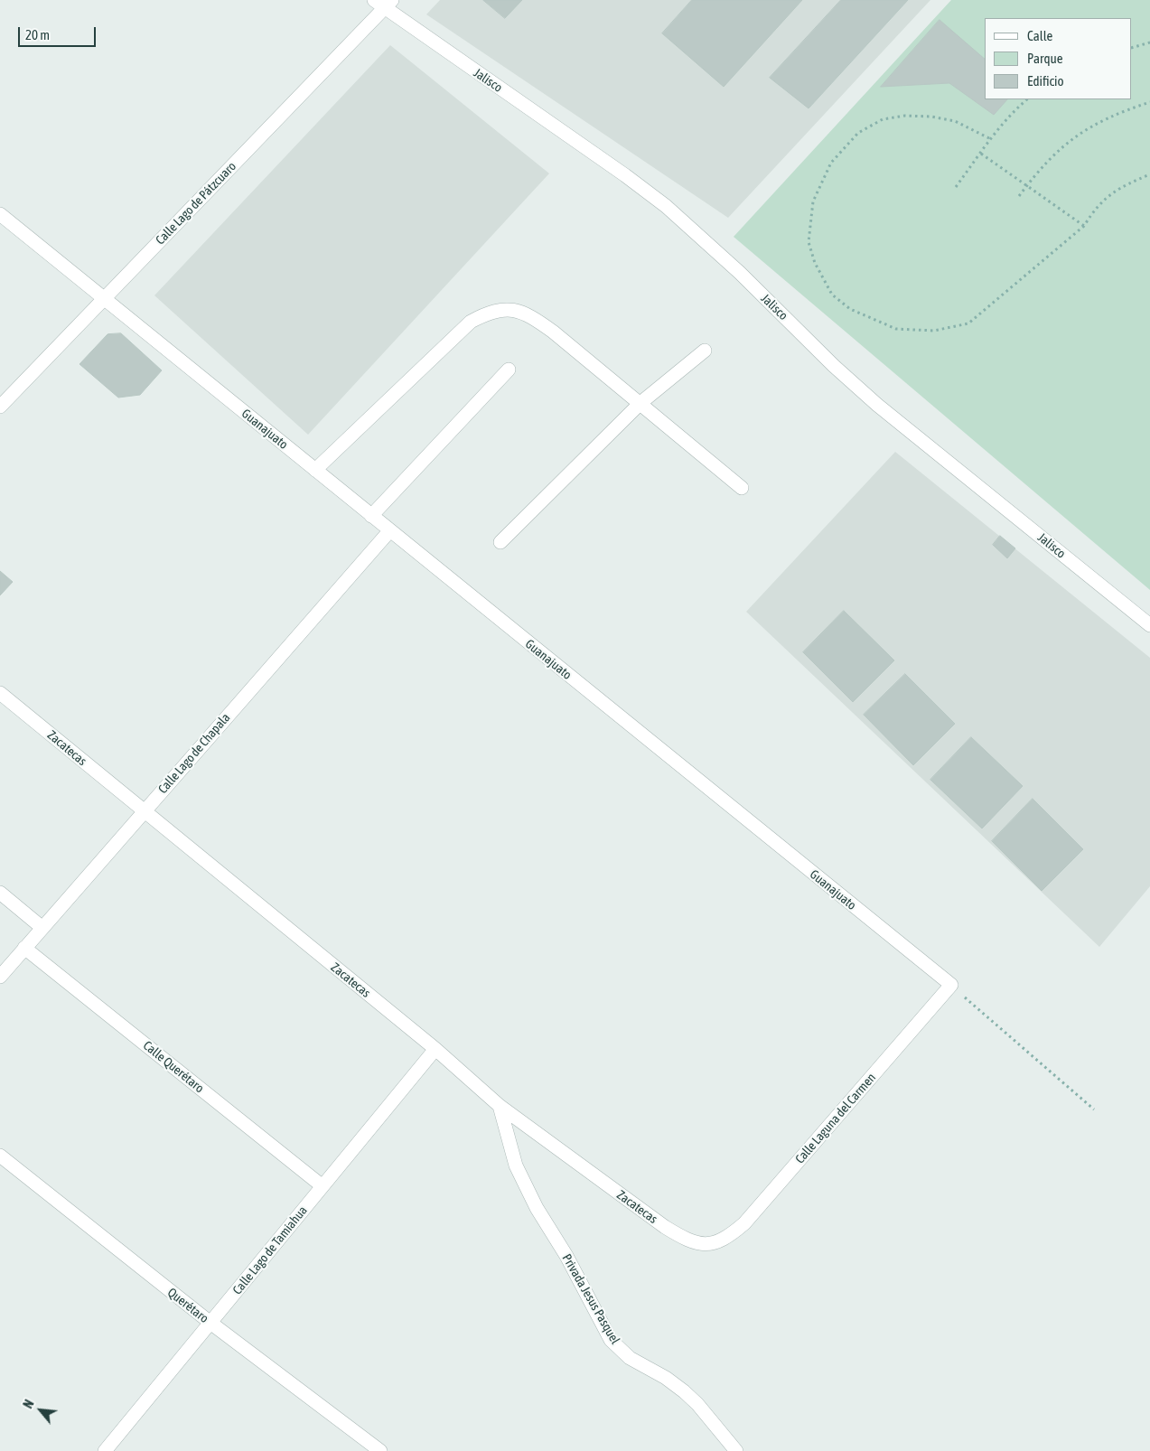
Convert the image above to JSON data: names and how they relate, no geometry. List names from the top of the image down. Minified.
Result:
{"streets":{"street":["Jalisco","Calle Lago de Pátzcuaro","Guanajuato","Zacatecas","Calle Lago de Chapala","Calle Querétaro","Calle Laguna del Carmen","Calle Lago de Tamiahua","Privada Jesus Pasquel","Querétaro"]},"crossings":[["Jalisco","Calle Lago de Pátzcuaro"],["Calle Lago de Pátzcuaro","Guanajuato"],["Guanajuato","Calle Lago de Chapala"],["Guanajuato","Calle Laguna del Carmen"],["Zacatecas","Calle Lago de Chapala"],["Zacatecas","Calle Laguna del Carmen"],["Zacatecas","Calle Lago de Tamiahua"],["Zacatecas","Privada Jesus Pasquel"],["Calle Lago de Chapala","Calle Querétaro"],["Calle Querétaro","Calle Lago de Tamiahua"],["Calle Lago de Tamiahua","Querétaro"]],"legend":["Calle","Parque","Edificio"],"scale_bar":"20 m","north":"top left"}
